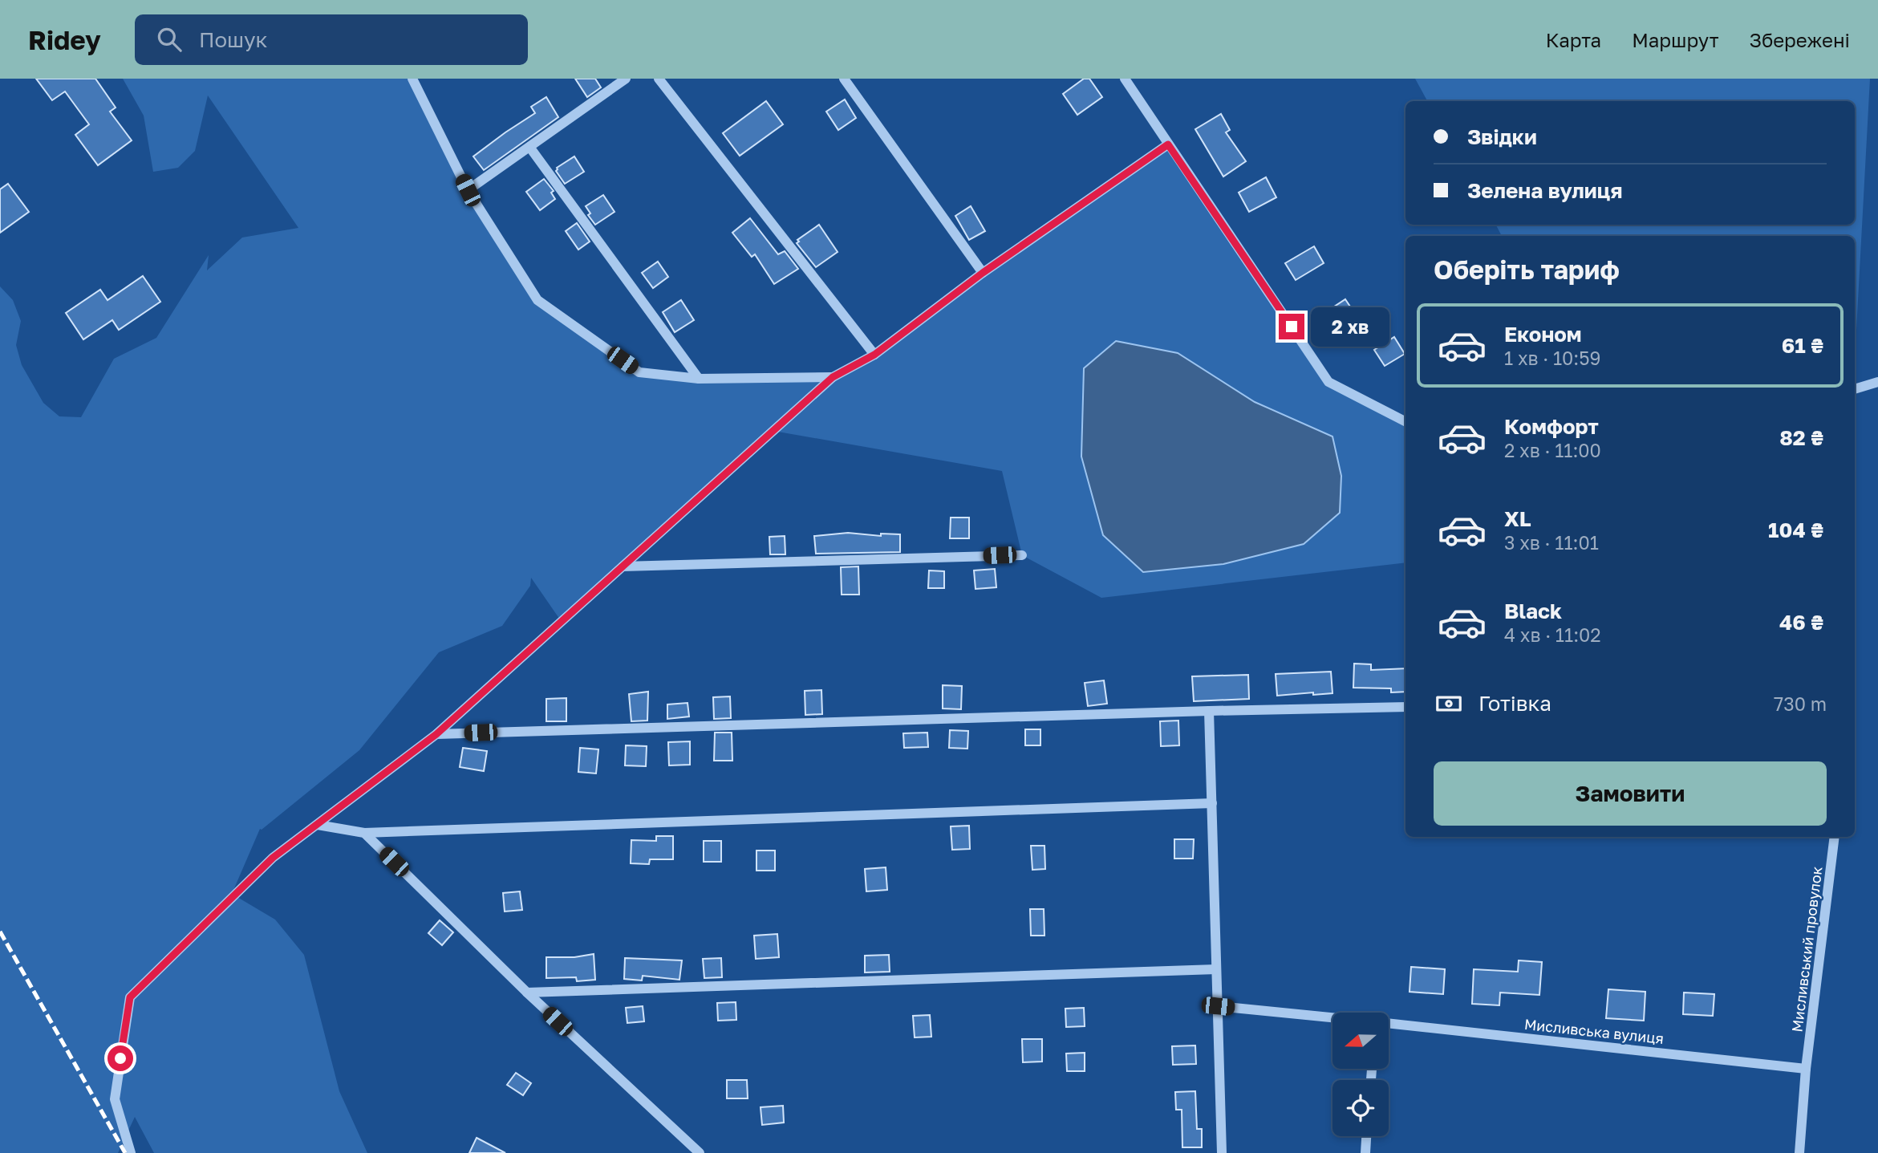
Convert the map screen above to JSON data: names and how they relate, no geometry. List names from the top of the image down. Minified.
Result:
{"streets":{"street":["Мисливський провулок","Мисливська вулиця"]},"crossings":[["Мисливський провулок","Мисливська вулиця"]],"north":"left","page":{"header":"Ridey","search":"Пошук","nav":["Карта","Маршрут","Збережені"],"banner":["Звідки","Зелена вулиця"],"heading":"Оберіть тариф","list":[{"name":"Економ","note":"1 хв · 10:59","value":"61 ₴"},{"name":"Комфорт","note":"2 хв · 11:00","value":"82 ₴"},{"name":"XL","note":"3 хв · 11:01","value":"104 ₴"},{"name":"Black","note":"4 хв · 11:02","value":"46 ₴"}],"bubble":"2 хв","pay":["Готівка","730 m"],"buttons":"Замовити"}}
